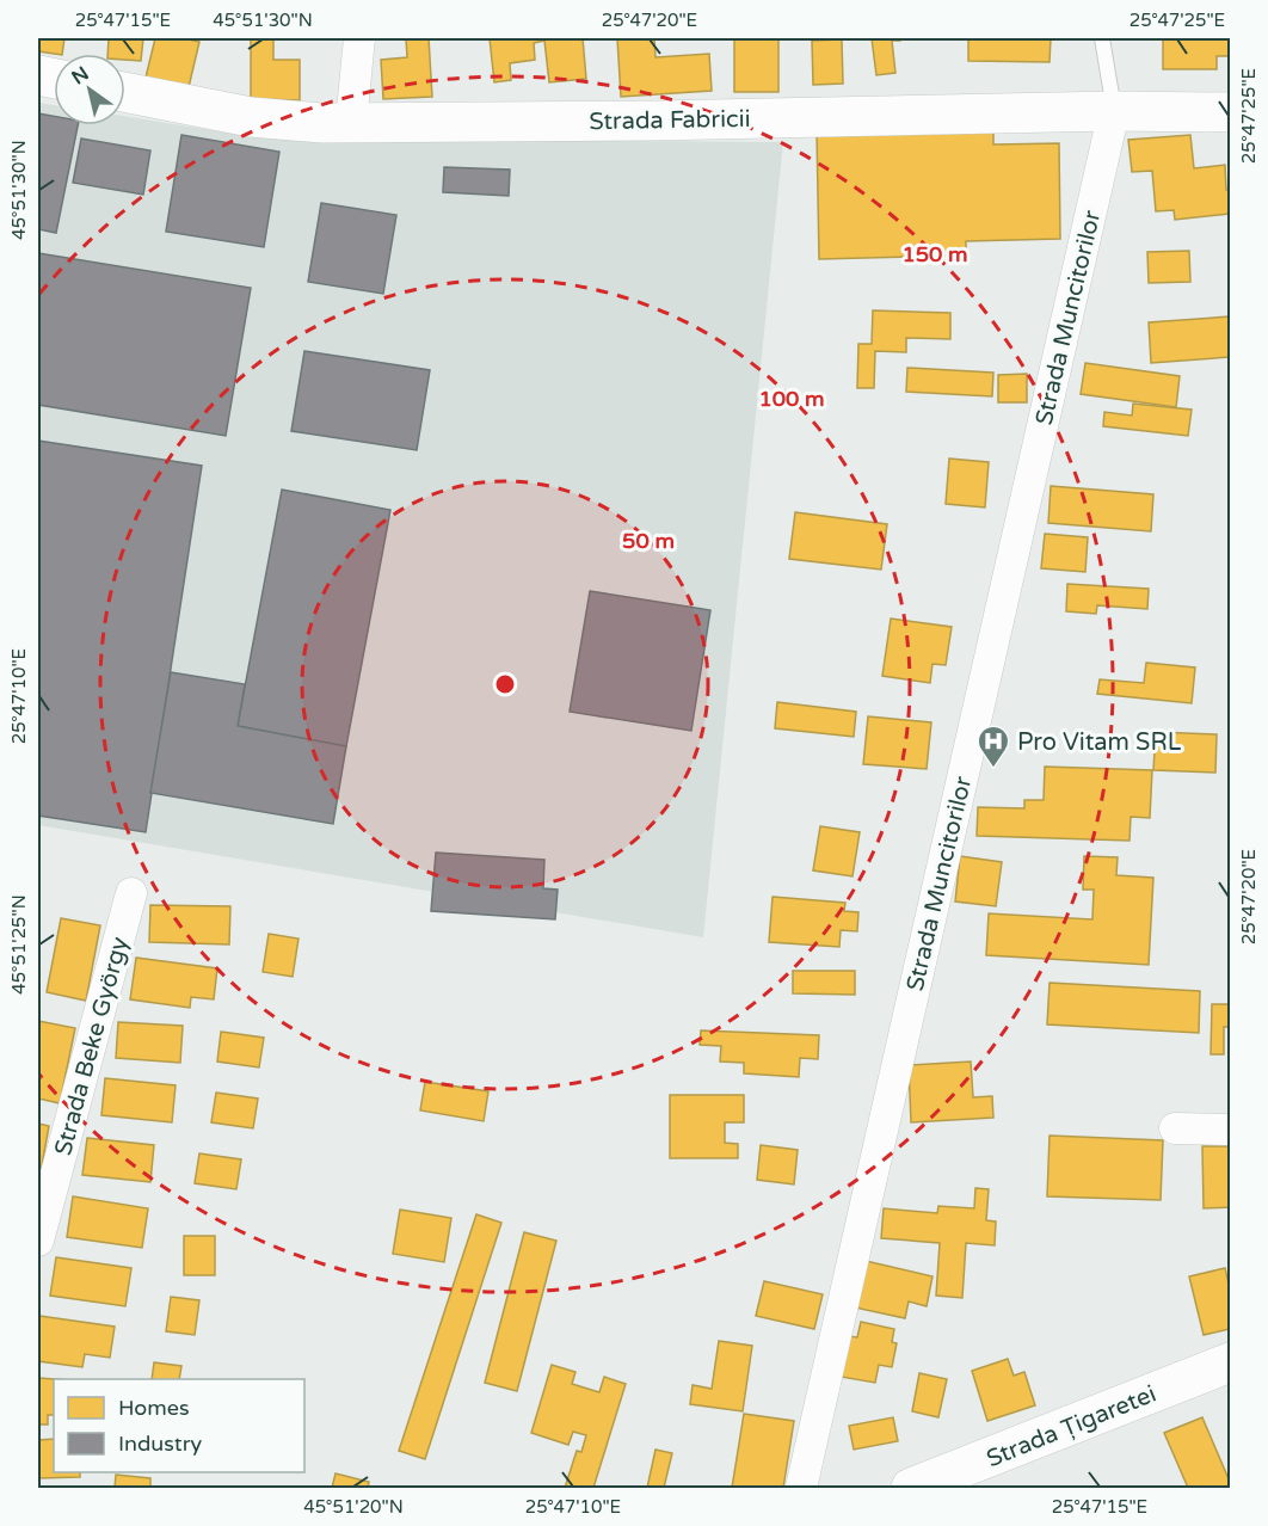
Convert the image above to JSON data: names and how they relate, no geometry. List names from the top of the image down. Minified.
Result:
{"streets":{"main road":["Strada Fabricii","Strada Țigaretei"],"street":["Strada Muncitorilor","Strada Beke György"]},"crossings":[["Strada Fabricii","Strada Muncitorilor"]],"places":{"hospital":["Pro Vitam SRL"]},"legend":["Homes","Industry"],"north":"top left","coordinates":["25°47'15\"E","45°51'30\"N","25°47'20\"E","25°47'25\"E","25°47'10\"E","45°51'25\"N","45°51'20\"N"],"rings":["150 m","100 m","50 m"]}
